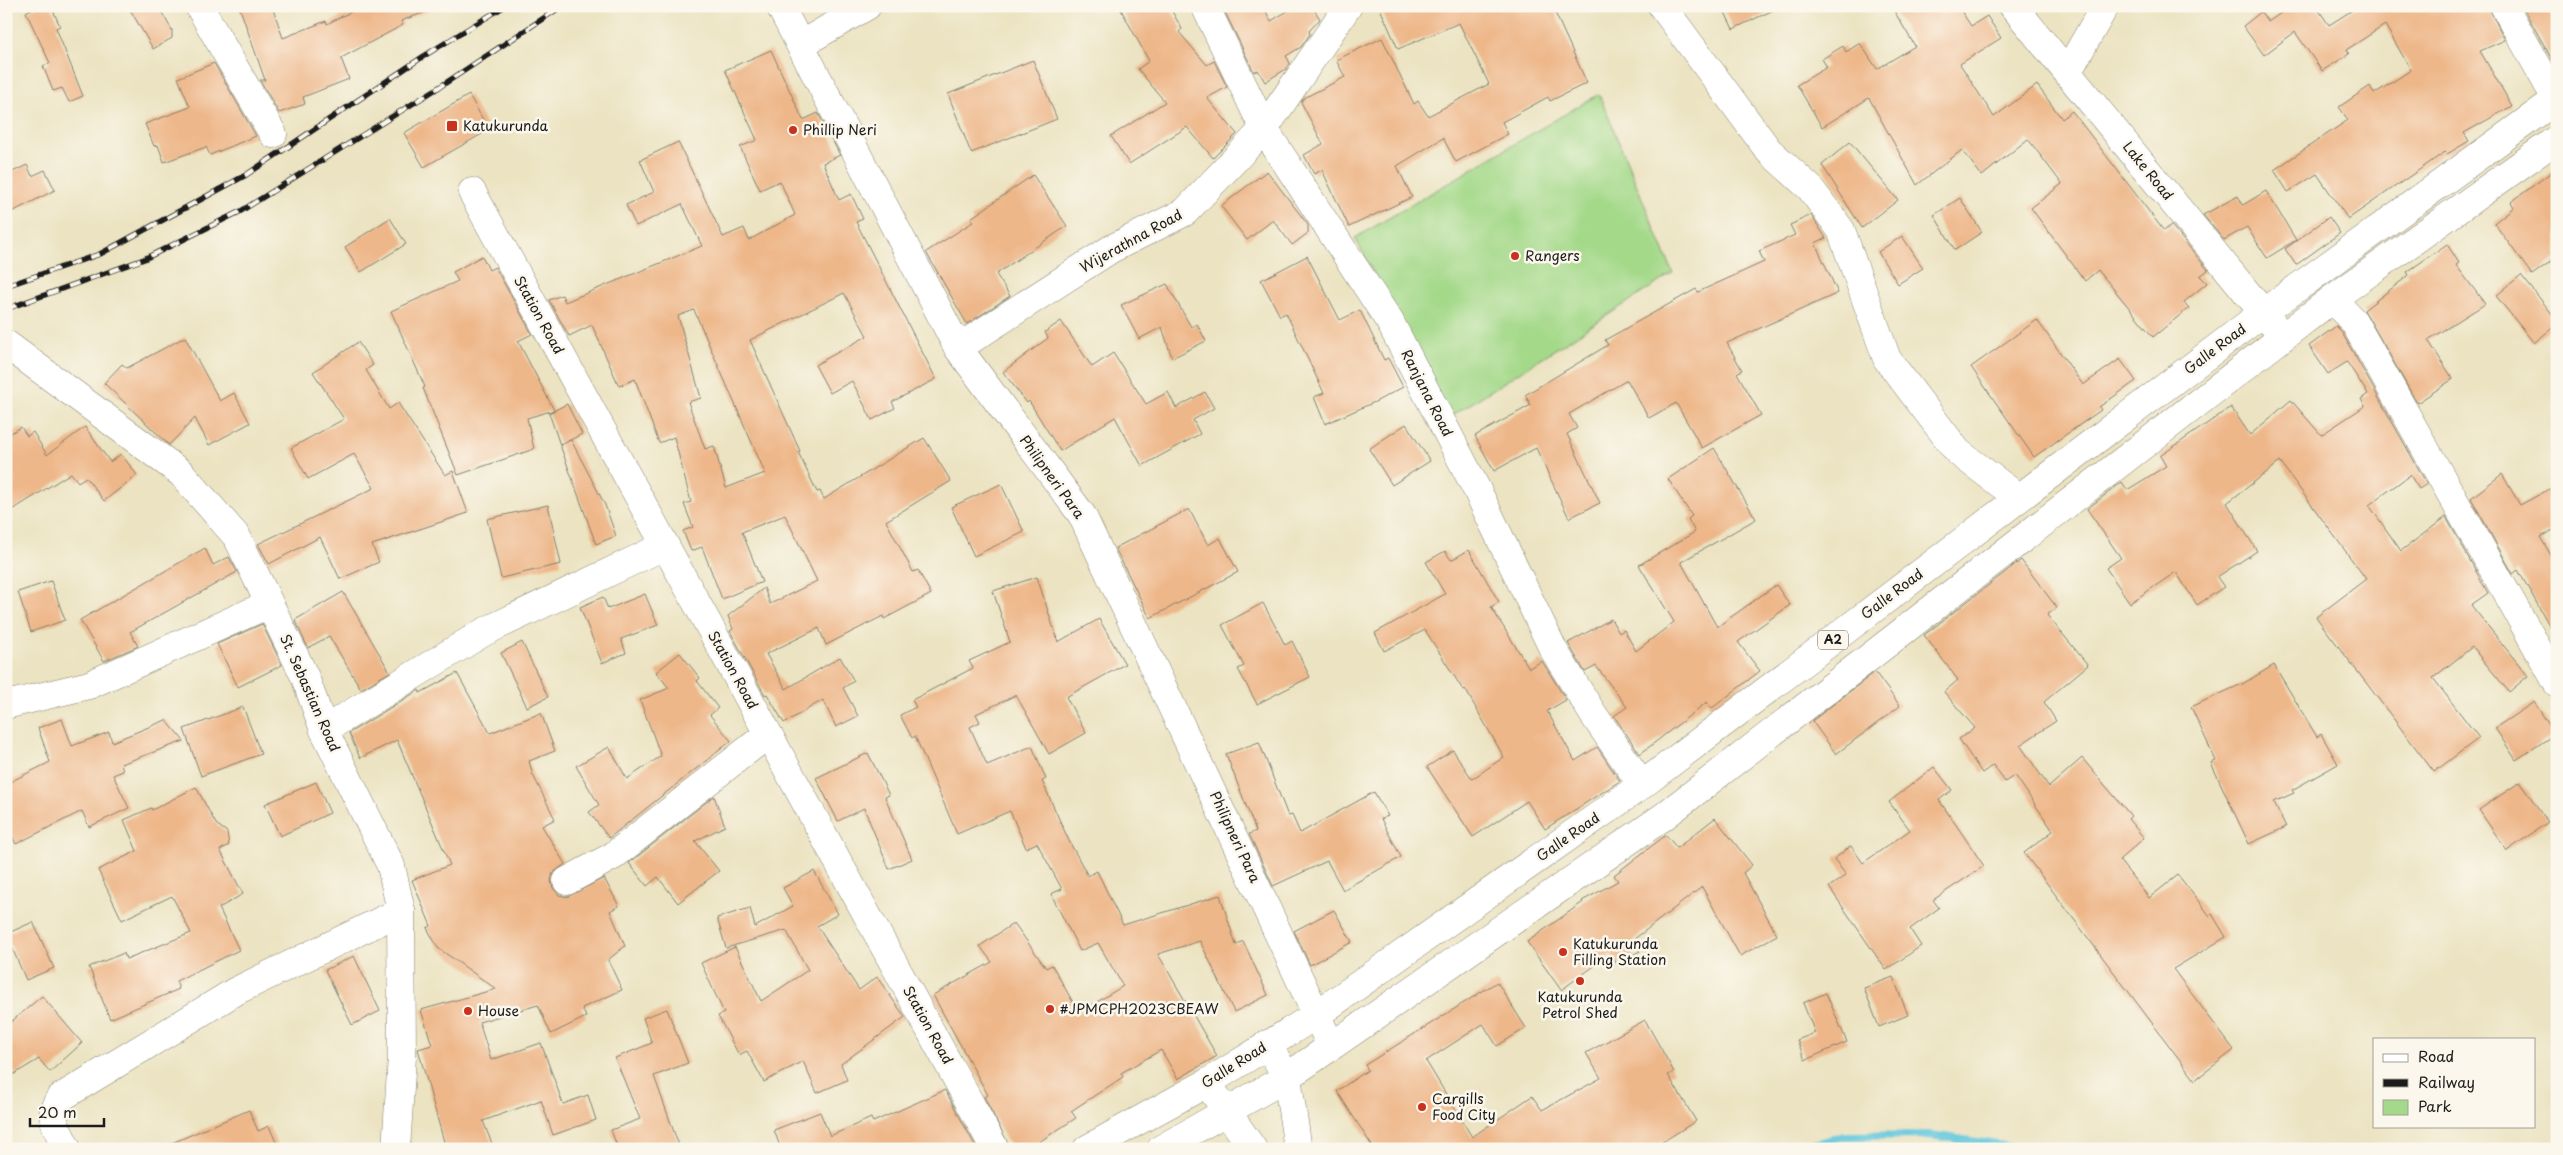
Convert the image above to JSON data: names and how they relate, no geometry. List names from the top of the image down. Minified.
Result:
{"streets":{"main road":["Lake Road","Wijerathna Road","Station Road","Galle Road","Ranjana Road","Philipneri Para","A2","St. Sebastian Road"]},"crossings":[["Lake Road","Galle Road"],["Lake Road","A2"],["Wijerathna Road","Ranjana Road"],["Wijerathna Road","Philipneri Para"],["Galle Road","Ranjana Road"],["Galle Road","Philipneri Para"],["Philipneri Para","A2"]],"places":{"transit":["Katukurunda"],"other":["Phillip Neri","Rangers","Katukurunda Filling Station","Katukurunda Petrol Shed","#JPMCPH2023CBEAW","House","Cargills Food City"]},"legend":["Road","Railway","Park"],"scale_bar":"20 m"}
